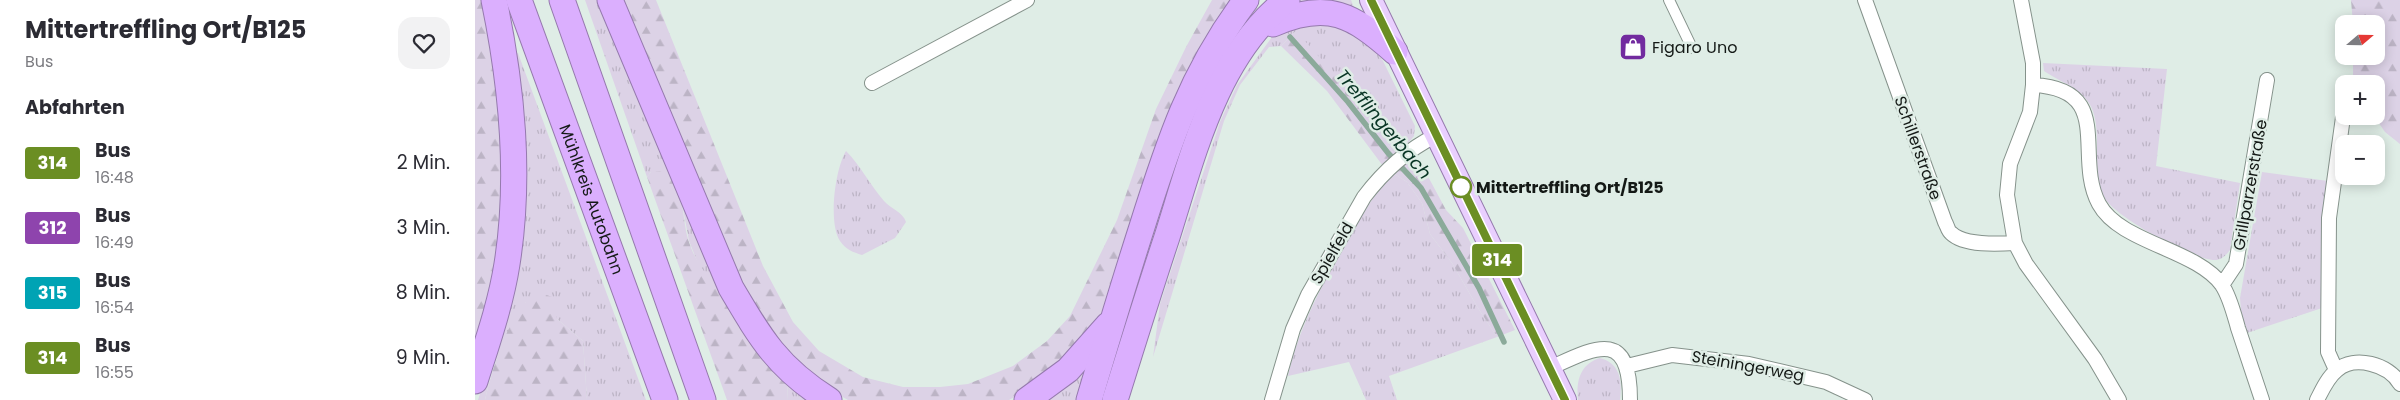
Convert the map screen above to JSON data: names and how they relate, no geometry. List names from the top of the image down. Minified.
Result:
{"streets":{"highway":["Mühlkreis Autobahn"],"street":["Schillerstraße","Grillparzerstraße","Spielfeld","Steiningerweg"]},"water":["Trefflingerbach"],"places":{"shop":["Figaro Uno"],"other":["Mittertreffling Ort/B125"]},"lines":["bus line 314"],"north":"right","page":{"heading":[["Mittertreffling Ort/B125","Bus"],"Abfahrten"],"on_map":"314","map_buttons":["+","−"],"list":[{"mark":"314","name":"Bus","note":"16:48","value":"2 Min."},{"mark":"312","name":"Bus","note":"16:49","value":"3 Min."},{"mark":"315","name":"Bus","note":"16:54","value":"8 Min."},{"mark":"314","name":"Bus","note":"16:55","value":"9 Min."}]}}
